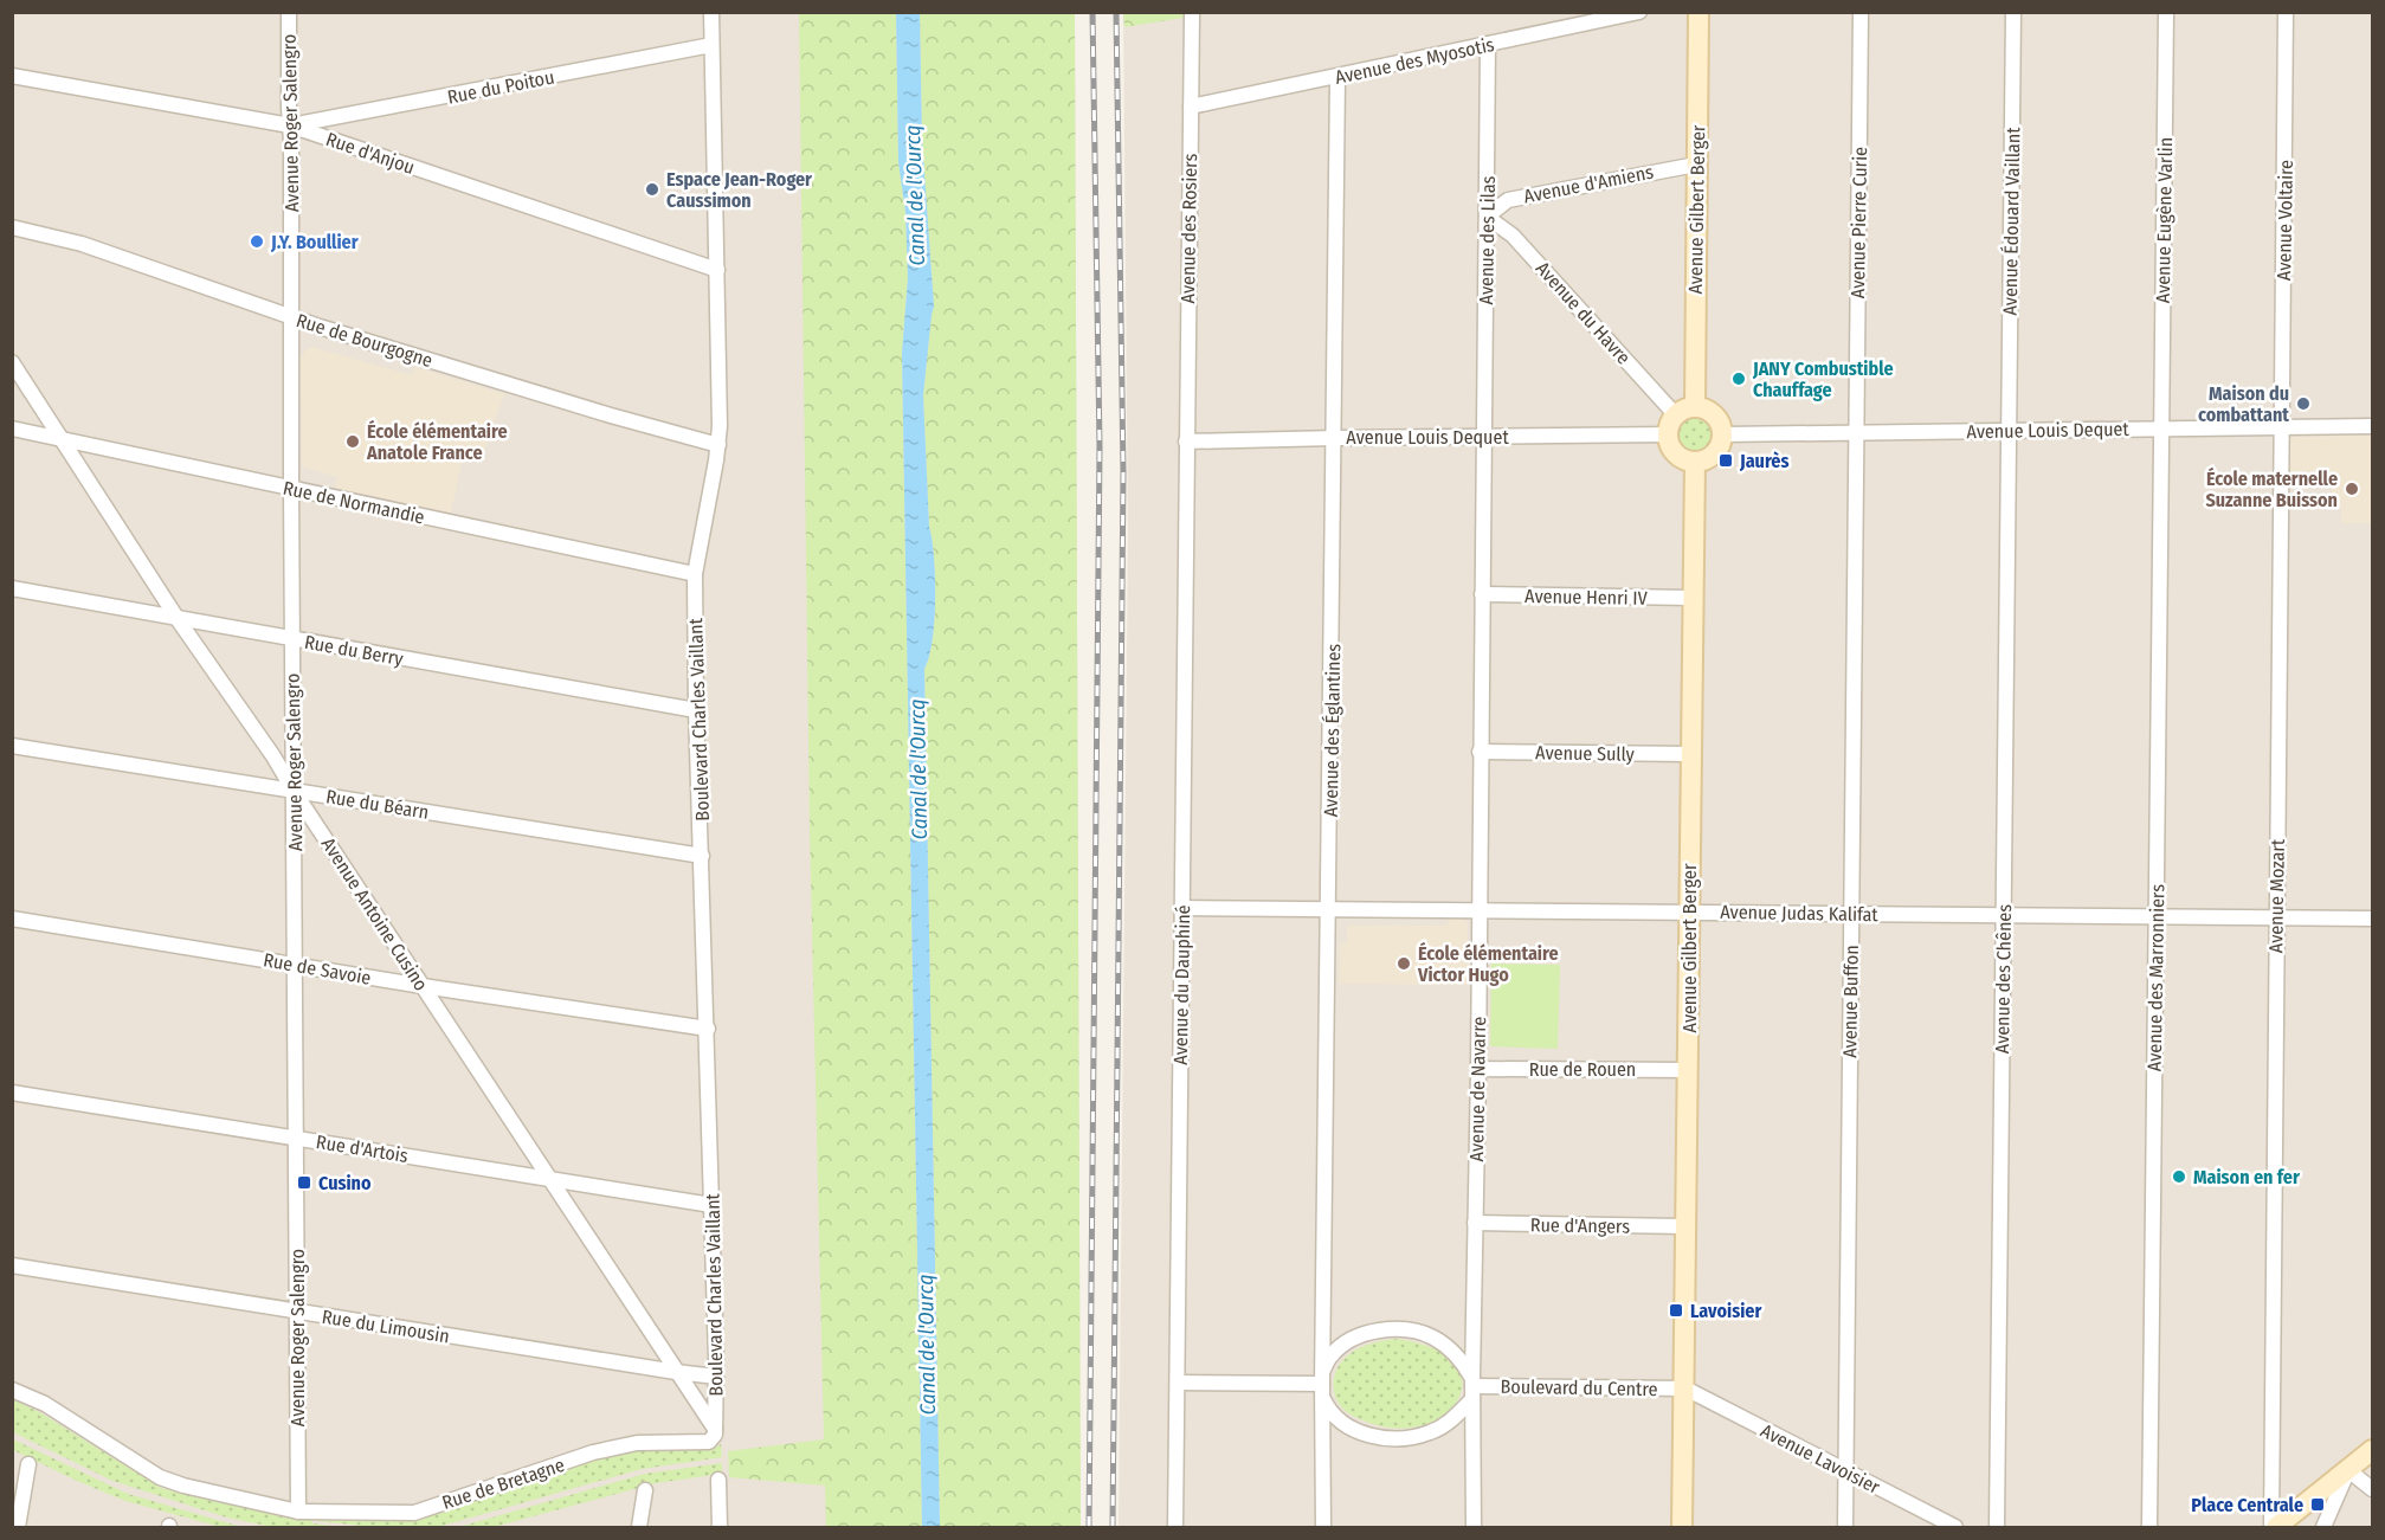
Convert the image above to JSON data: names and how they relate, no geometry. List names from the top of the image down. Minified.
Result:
{"streets":{"street":["Avenue des Myosotis","Rue du Poitou","Avenue Roger Salengro","Rue d'Anjou","Avenue d'Amiens","Avenue Gilbert Berger","Avenue Eugène Varlin","Avenue Voltaire","Avenue Édouard Vaillant","Avenue Pierre Curie","Avenue des Rosiers","Avenue des Lilas","Avenue du Havre","Rue de Bourgogne","Avenue Louis Dequet","Rue de Normandie","Avenue Henri IV","Rue du Berry","Boulevard Charles Vaillant","Avenue des Églantines","Avenue Sully","Rue du Béarn","Avenue Mozart","Avenue Judas Kalifat","Avenue Antoine Cusino","Rue de Savoie","Avenue des Marronniers","Avenue des Chênes","Avenue du Dauphiné","Avenue Buffon","Rue de Rouen","Avenue de Navarre","Rue d'Artois","Rue d'Angers","Rue du Limousin","Boulevard du Centre","Avenue Lavoisier","Rue de Bretagne"]},"crossings":[["Avenue des Myosotis","Avenue des Rosiers"],["Avenue des Myosotis","Avenue des Lilas"],["Avenue des Myosotis","Avenue des Églantines"],["Rue du Poitou","Avenue Roger Salengro"],["Rue du Poitou","Rue d'Anjou"],["Rue du Poitou","Boulevard Charles Vaillant"],["Avenue Roger Salengro","Rue d'Anjou"],["Avenue Roger Salengro","Rue de Bourgogne"],["Avenue Roger Salengro","Rue de Normandie"],["Avenue Roger Salengro","Rue du Berry"],["Avenue Roger Salengro","Rue du Béarn"],["Avenue Roger Salengro","Avenue Antoine Cusino"],["Avenue Roger Salengro","Rue de Savoie"],["Avenue Roger Salengro","Rue d'Artois"],["Avenue Roger Salengro","Rue du Limousin"],["Avenue Roger Salengro","Rue de Bretagne"],["Rue d'Anjou","Boulevard Charles Vaillant"],["Avenue d'Amiens","Avenue Gilbert Berger"],["Avenue d'Amiens","Avenue des Lilas"],["Avenue d'Amiens","Avenue du Havre"],["Avenue Gilbert Berger","Avenue du Havre"],["Avenue Gilbert Berger","Avenue Louis Dequet"],["Avenue Gilbert Berger","Avenue Henri IV"],["Avenue Gilbert Berger","Avenue Sully"],["Avenue Gilbert Berger","Avenue Judas Kalifat"],["Avenue Gilbert Berger","Rue de Rouen"],["Avenue Gilbert Berger","Rue d'Angers"],["Avenue Gilbert Berger","Boulevard du Centre"],["Avenue Gilbert Berger","Avenue Lavoisier"],["Avenue Eugène Varlin","Avenue Louis Dequet"],["Avenue Eugène Varlin","Avenue des Marronniers"],["Avenue Voltaire","Avenue Louis Dequet"],["Avenue Voltaire","Avenue Mozart"],["Avenue Édouard Vaillant","Avenue Louis Dequet"],["Avenue Édouard Vaillant","Avenue des Chênes"],["Avenue Pierre Curie","Avenue Louis Dequet"],["Avenue Pierre Curie","Avenue Buffon"],["Avenue des Rosiers","Avenue Louis Dequet"],["Avenue des Rosiers","Avenue du Dauphiné"],["Avenue des Lilas","Avenue du Havre"],["Avenue des Lilas","Avenue Louis Dequet"],["Avenue des Lilas","Avenue de Navarre"],["Avenue du Havre","Avenue Louis Dequet"],["Rue de Bourgogne","Boulevard Charles Vaillant"],["Avenue Louis Dequet","Avenue des Églantines"],["Avenue Louis Dequet","Avenue Mozart"],["Avenue Louis Dequet","Avenue des Marronniers"],["Avenue Louis Dequet","Avenue des Chênes"],["Avenue Louis Dequet","Avenue du Dauphiné"],["Avenue Louis Dequet","Avenue Buffon"],["Avenue Louis Dequet","Avenue de Navarre"],["Rue de Normandie","Boulevard Charles Vaillant"],["Rue de Normandie","Avenue Antoine Cusino"],["Avenue Henri IV","Avenue de Navarre"],["Rue du Berry","Boulevard Charles Vaillant"],["Rue du Berry","Avenue Antoine Cusino"],["Boulevard Charles Vaillant","Rue du Béarn"],["Boulevard Charles Vaillant","Avenue Antoine Cusino"],["Boulevard Charles Vaillant","Rue de Savoie"],["Boulevard Charles Vaillant","Rue d'Artois"],["Boulevard Charles Vaillant","Rue du Limousin"],["Boulevard Charles Vaillant","Rue de Bretagne"],["Avenue des Églantines","Avenue Judas Kalifat"],["Avenue des Églantines","Avenue de Navarre"],["Avenue des Églantines","Boulevard du Centre"],["Avenue Sully","Avenue de Navarre"],["Rue du Béarn","Avenue Antoine Cusino"],["Avenue Mozart","Avenue Judas Kalifat"],["Avenue Judas Kalifat","Avenue des Marronniers"],["Avenue Judas Kalifat","Avenue des Chênes"],["Avenue Judas Kalifat","Avenue du Dauphiné"],["Avenue Judas Kalifat","Avenue Buffon"],["Avenue Judas Kalifat","Avenue de Navarre"],["Avenue Antoine Cusino","Rue de Savoie"],["Avenue Antoine Cusino","Rue d'Artois"],["Avenue Antoine Cusino","Rue du Limousin"],["Avenue Antoine Cusino","Rue de Bretagne"],["Avenue Buffon","Avenue Lavoisier"],["Rue de Rouen","Avenue de Navarre"],["Avenue de Navarre","Rue d'Angers"],["Avenue de Navarre","Boulevard du Centre"],["Boulevard du Centre","Avenue Lavoisier"]],"water":["Canal de l'Ourcq"],"places":{"other":["Espace Jean-Roger Caussimon","J.Y. Boullier","JANY Combustible Chauffage","Maison du combattant","École élémentaire Anatole France","École maternelle Suzanne Buisson","École élémentaire Victor Hugo","Maison en fer"],"transit":["Jaurès","Cusino","Lavoisier","Place Centrale"]}}
